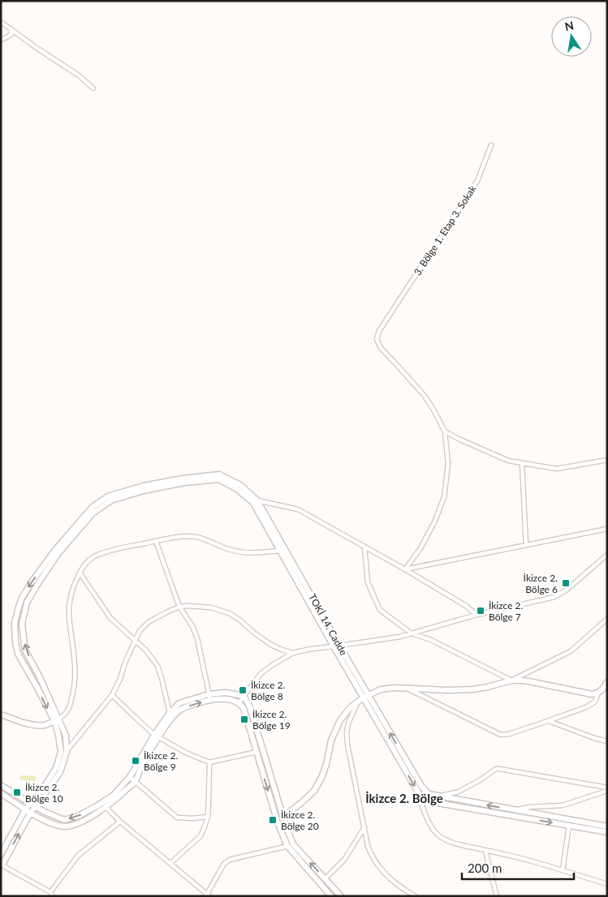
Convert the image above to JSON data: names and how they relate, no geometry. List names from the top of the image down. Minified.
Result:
{"streets":{"main road":["TOKİ 14. Cadde"],"street":["3. Bölge 1. Etap 3. Sokak"]},"districts":["İkizce 2. Bölge"],"places":{"transit":["İkizce 2. Bölge 6","İkizce 2. Bölge 7","İkizce 2. Bölge 8","İkizce 2. Bölge 19","İkizce 2. Bölge 9","İkizce 2. Bölge 10","İkizce 2. Bölge 20"]},"scale_bar":"200 m","north":"top"}
